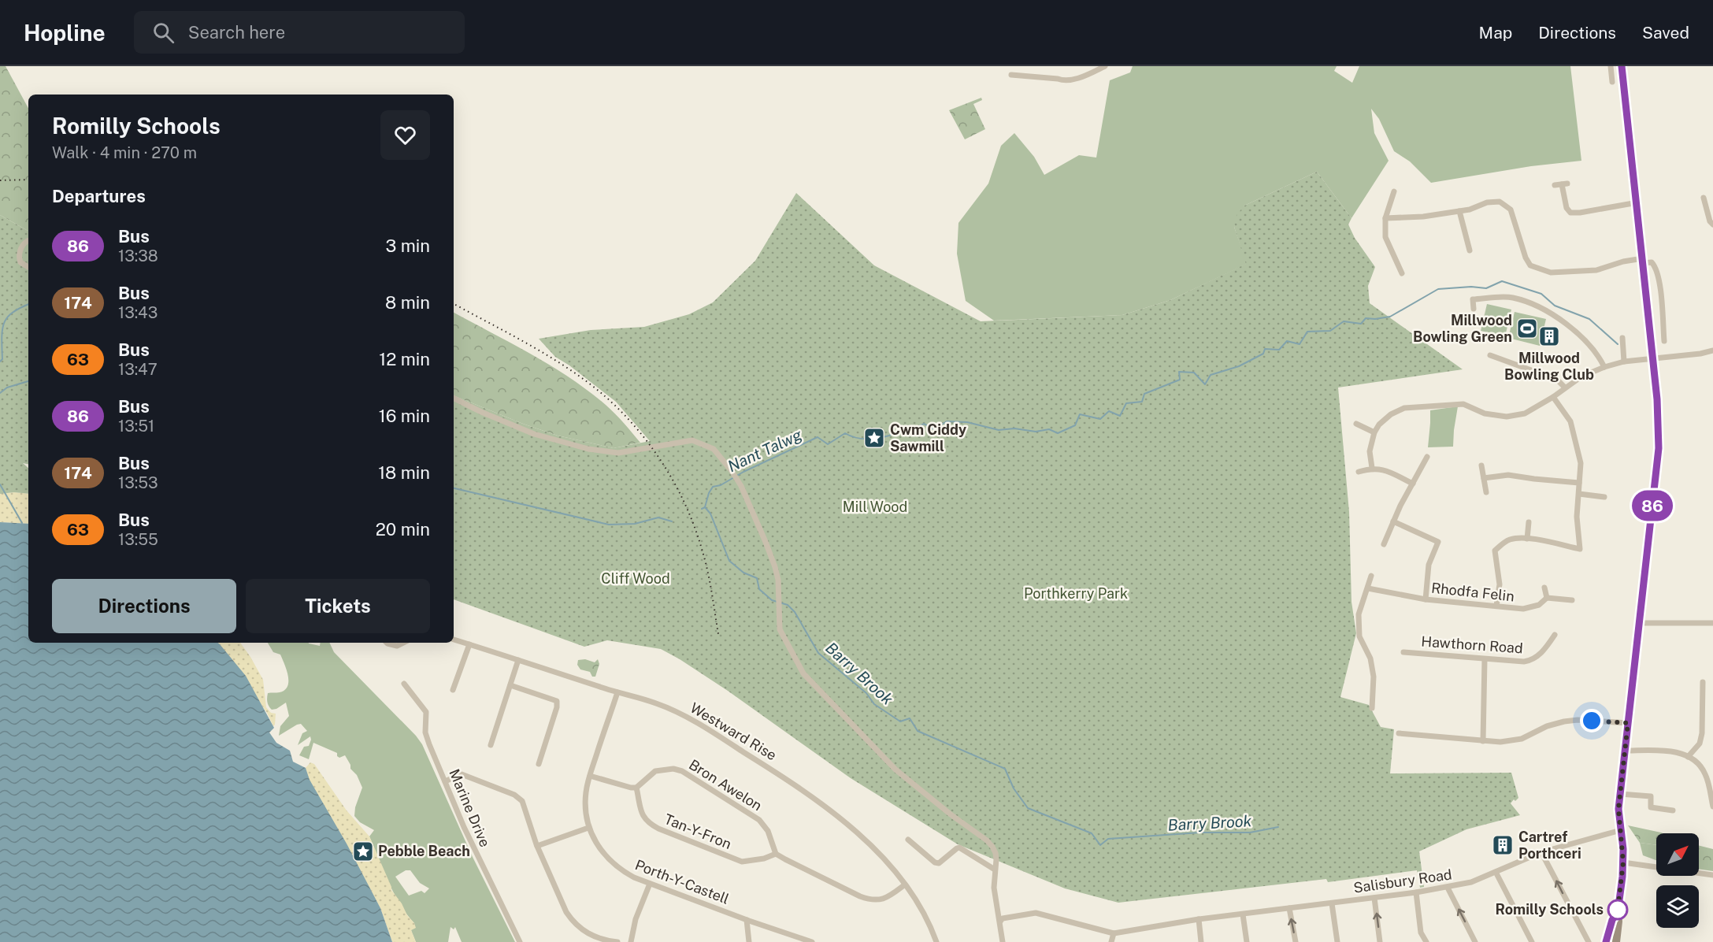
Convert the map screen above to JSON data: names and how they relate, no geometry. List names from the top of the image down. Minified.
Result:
{"streets":{"street":["Rhodfa Felin","Hawthorn Road","Westward Rise","Bron Awelon","Marine Drive","Tan-Y-Fron","Salisbury Road","Porth-Y-Castell"]},"crossings":[["Westward Rise","Porth-Y-Castell"],["Bron Awelon","Tan-Y-Fron"]],"water":["Nant Talwg","Barry Brook"],"parks":["Mill Wood","Cliff Wood","Porthkerry Park"],"places":{"sports":["Millwood Bowling Green"],"building":["Millwood Bowling Club","Cartref Porthceri"],"place":["Cwm Ciddy Sawmill","Pebble Beach"],"other":["Romilly Schools"]},"lines":["bus line 86"],"north":"top right","page":{"header":"Hopline","search":"Search here","nav":["Map","Directions","Saved"],"on_map":"86","heading":[["Romilly Schools","Walk · 4 min · 270 m"],"Departures"],"list":[{"mark":"86","name":"Bus","note":"13:38","value":"3 min"},{"mark":"174","name":"Bus","note":"13:43","value":"8 min"},{"mark":"63","name":"Bus","note":"13:47","value":"12 min"},{"mark":"86","name":"Bus","note":"13:51","value":"16 min"},{"mark":"174","name":"Bus","note":"13:53","value":"18 min"},{"mark":"63","name":"Bus","note":"13:55","value":"20 min"}],"buttons":["Directions","Tickets"]}}
